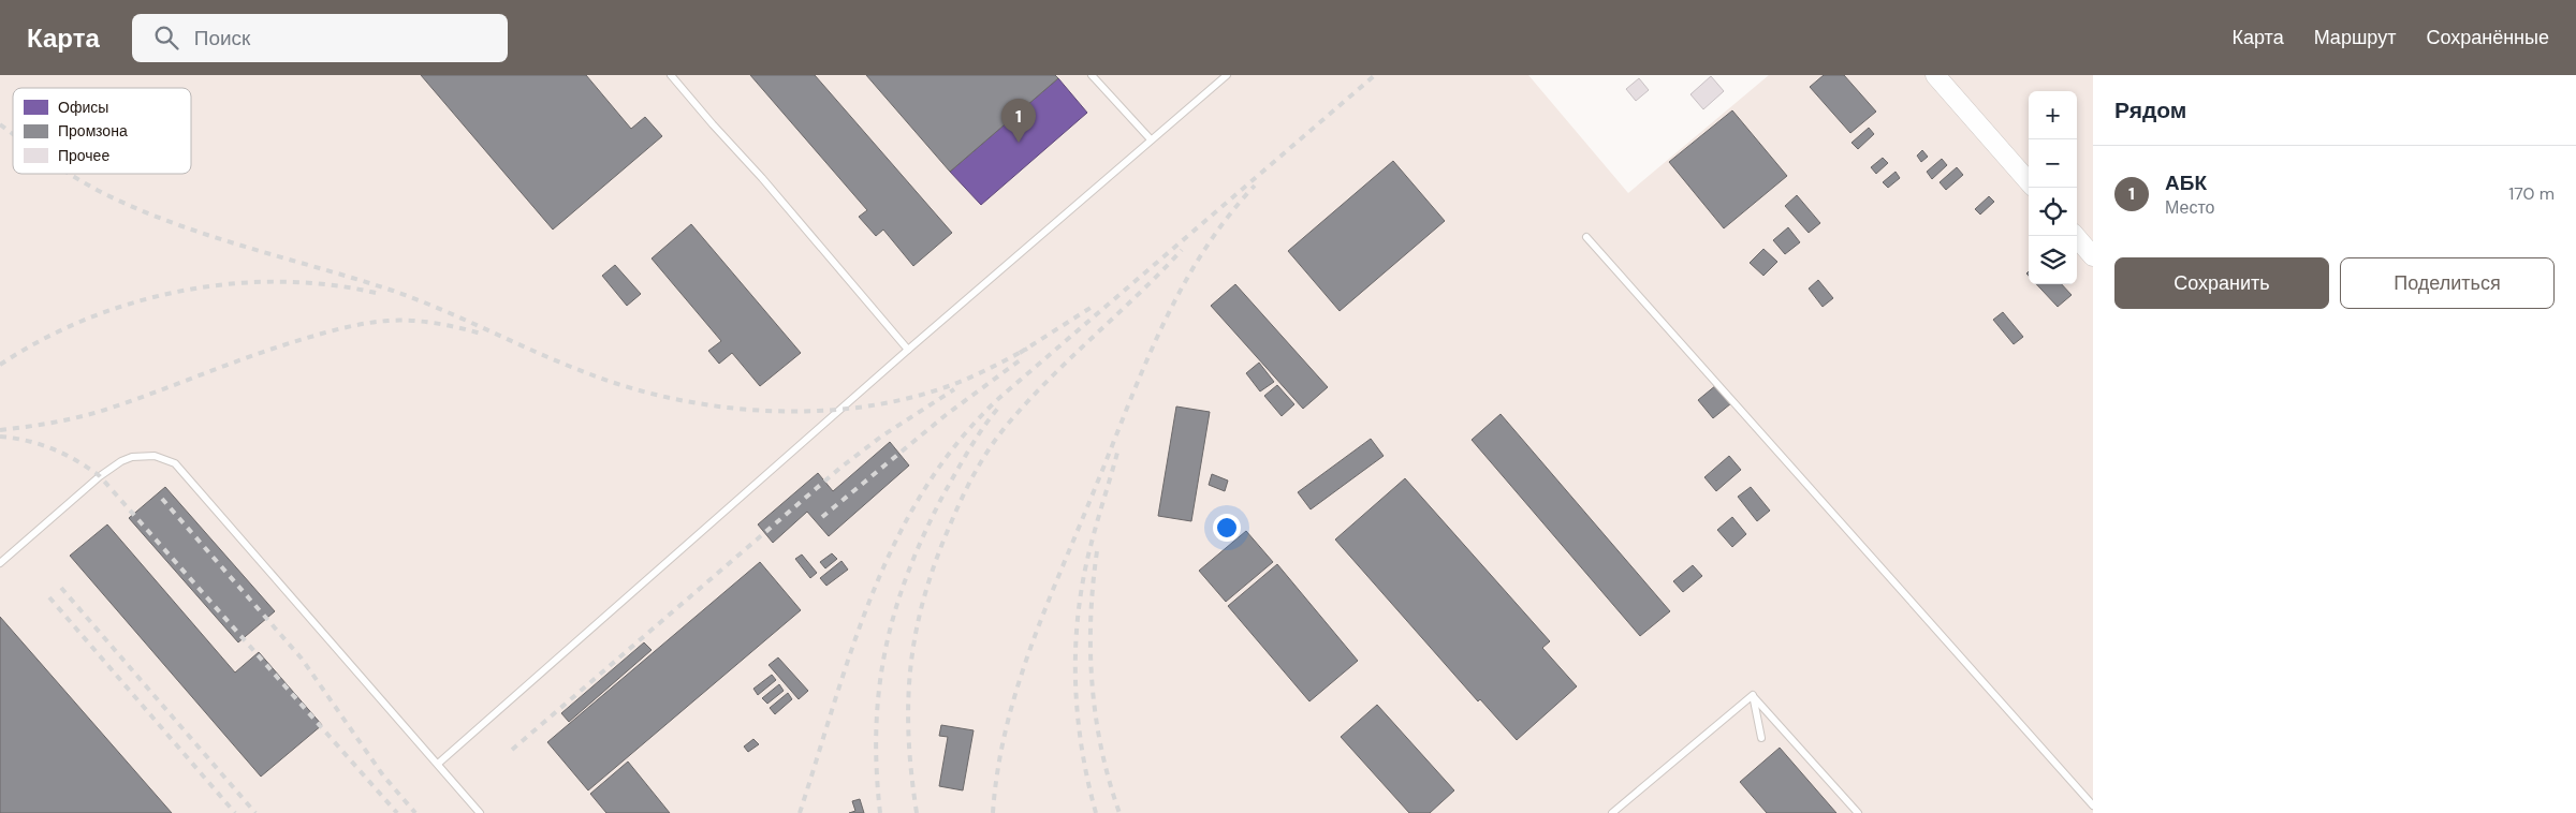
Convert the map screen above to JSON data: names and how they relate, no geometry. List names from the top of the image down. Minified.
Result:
{"legend":["Офисы","Промзона","Прочее"],"page":{"header":"Карта","search":"Поиск","nav":["Карта","Маршрут","Сохранённые"],"heading":"Рядом","map_buttons":["+","−"],"pins":"1","list":[{"mark":"1","name":"АБК","note":"Место","value":"170 m"}],"buttons":["Сохранить","Поделиться"]}}
